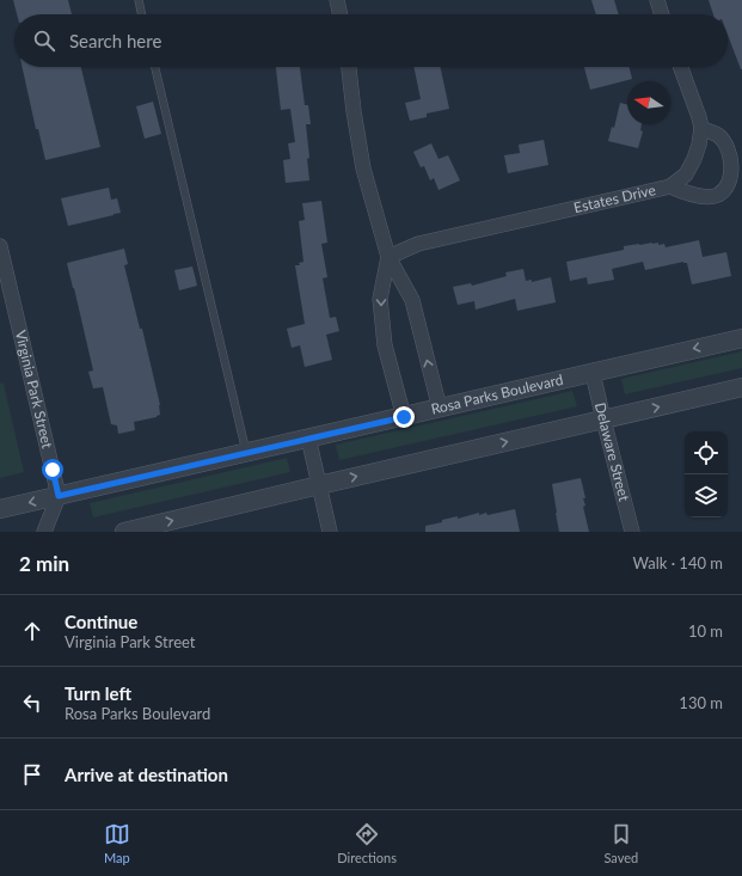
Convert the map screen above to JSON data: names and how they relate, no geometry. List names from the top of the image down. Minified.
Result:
{"streets":{"street":["Estates Drive","Virginia Park Street","Rosa Parks Boulevard","Delaware Street"]},"crossings":[["Virginia Park Street","Rosa Parks Boulevard"],["Rosa Parks Boulevard","Delaware Street"]],"north":"left","page":{"search":"Search here","heading":["2 min","Walk · 140 m"],"list":[["Continue","Virginia Park Street","10 m"],["Turn left","Rosa Parks Boulevard","130 m"],"Arrive at destination"],"nav":["Map","Directions","Saved"]}}
